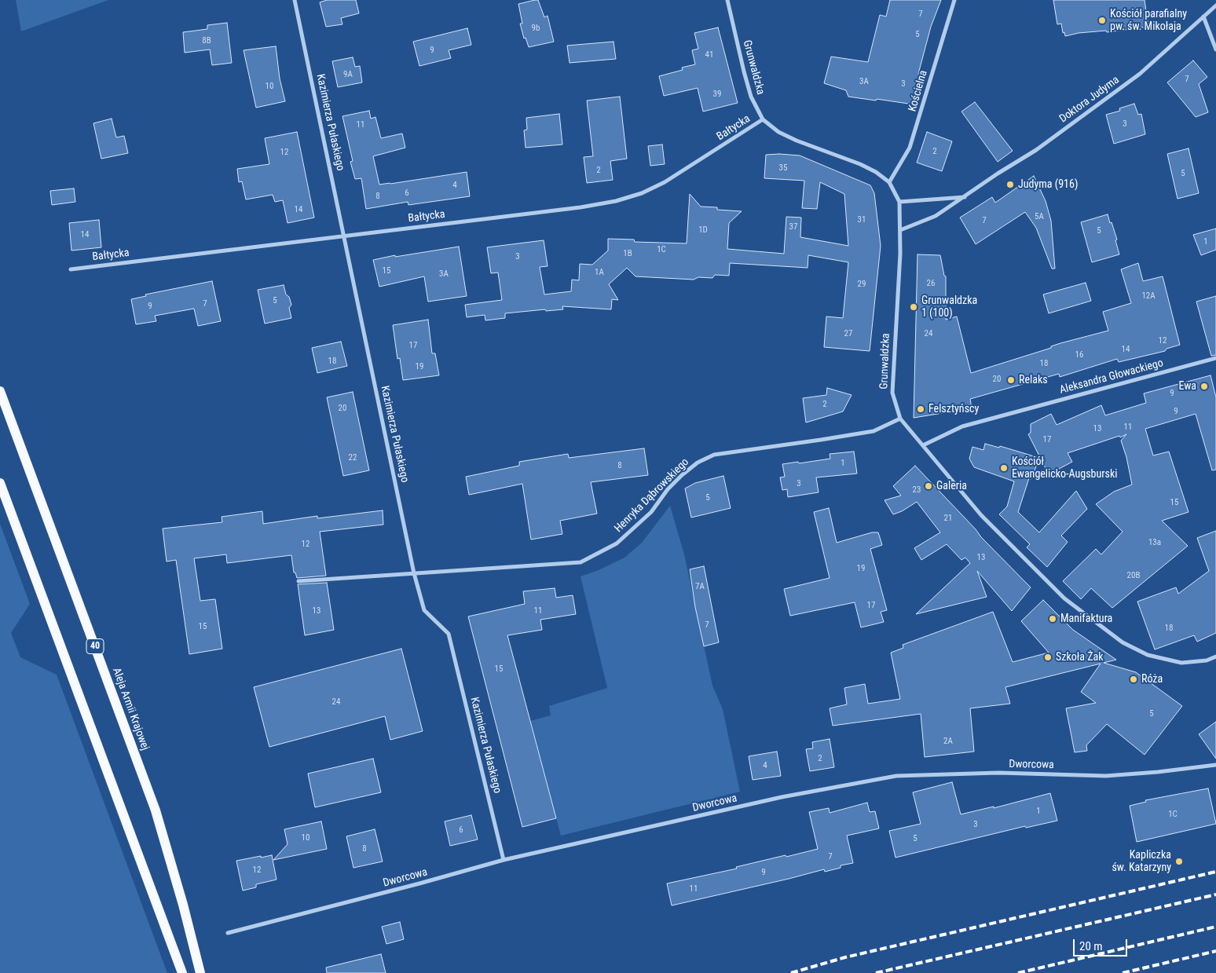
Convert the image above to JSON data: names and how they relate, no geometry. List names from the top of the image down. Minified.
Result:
{"streets":{"main road":["40","Aleja Armii Krajowej"],"street":["Grunwaldzka","Kościelna","Doktora Judyma","Kazimierza Pułaskiego","Bałtycka","Aleksandra Głowackiego","Henryka Dąbrowskiego","Dworcowa"]},"crossings":[["Grunwaldzka","Kościelna"],["Grunwaldzka","Doktora Judyma"],["Grunwaldzka","Bałtycka"],["Grunwaldzka","Aleksandra Głowackiego"],["Grunwaldzka","Henryka Dąbrowskiego"],["Kazimierza Pułaskiego","Bałtycka"],["Kazimierza Pułaskiego","Henryka Dąbrowskiego"],["Kazimierza Pułaskiego","Dworcowa"]],"places":["Kościół parafialny pw. św. Mikołaja","Judyma (916)","Grunwaldzka 1 (100)","Relaks","Ewa","Felsztyńscy","Kościół Ewangelicko-Augsburski","Galeria","Manifaktura","Szkoła Żak","Róża","Kapliczka św. Katarzyny"],"house_numbers":["7","9b","5","8B","9","41","9A","7","3A","3","10","39","3","11","2","12","35","2","5","4","6","8","14","5A","31","7","37","1D","5","14","1","1C","1B","3","15","1A","3A","26","29","12A","5","7","9","27","24","12","17","14","16","18","18","19","20","9","2","20","9","11","13","17","22","1","8","3","23","5","15","21","13a","12","13","19","20B","7A","17","13","11","7","15","18","15","24","5","2A","2","4","1","1C","3","6","10","5","8","7","12","9","11"],"scale_bar":"20 m"}
